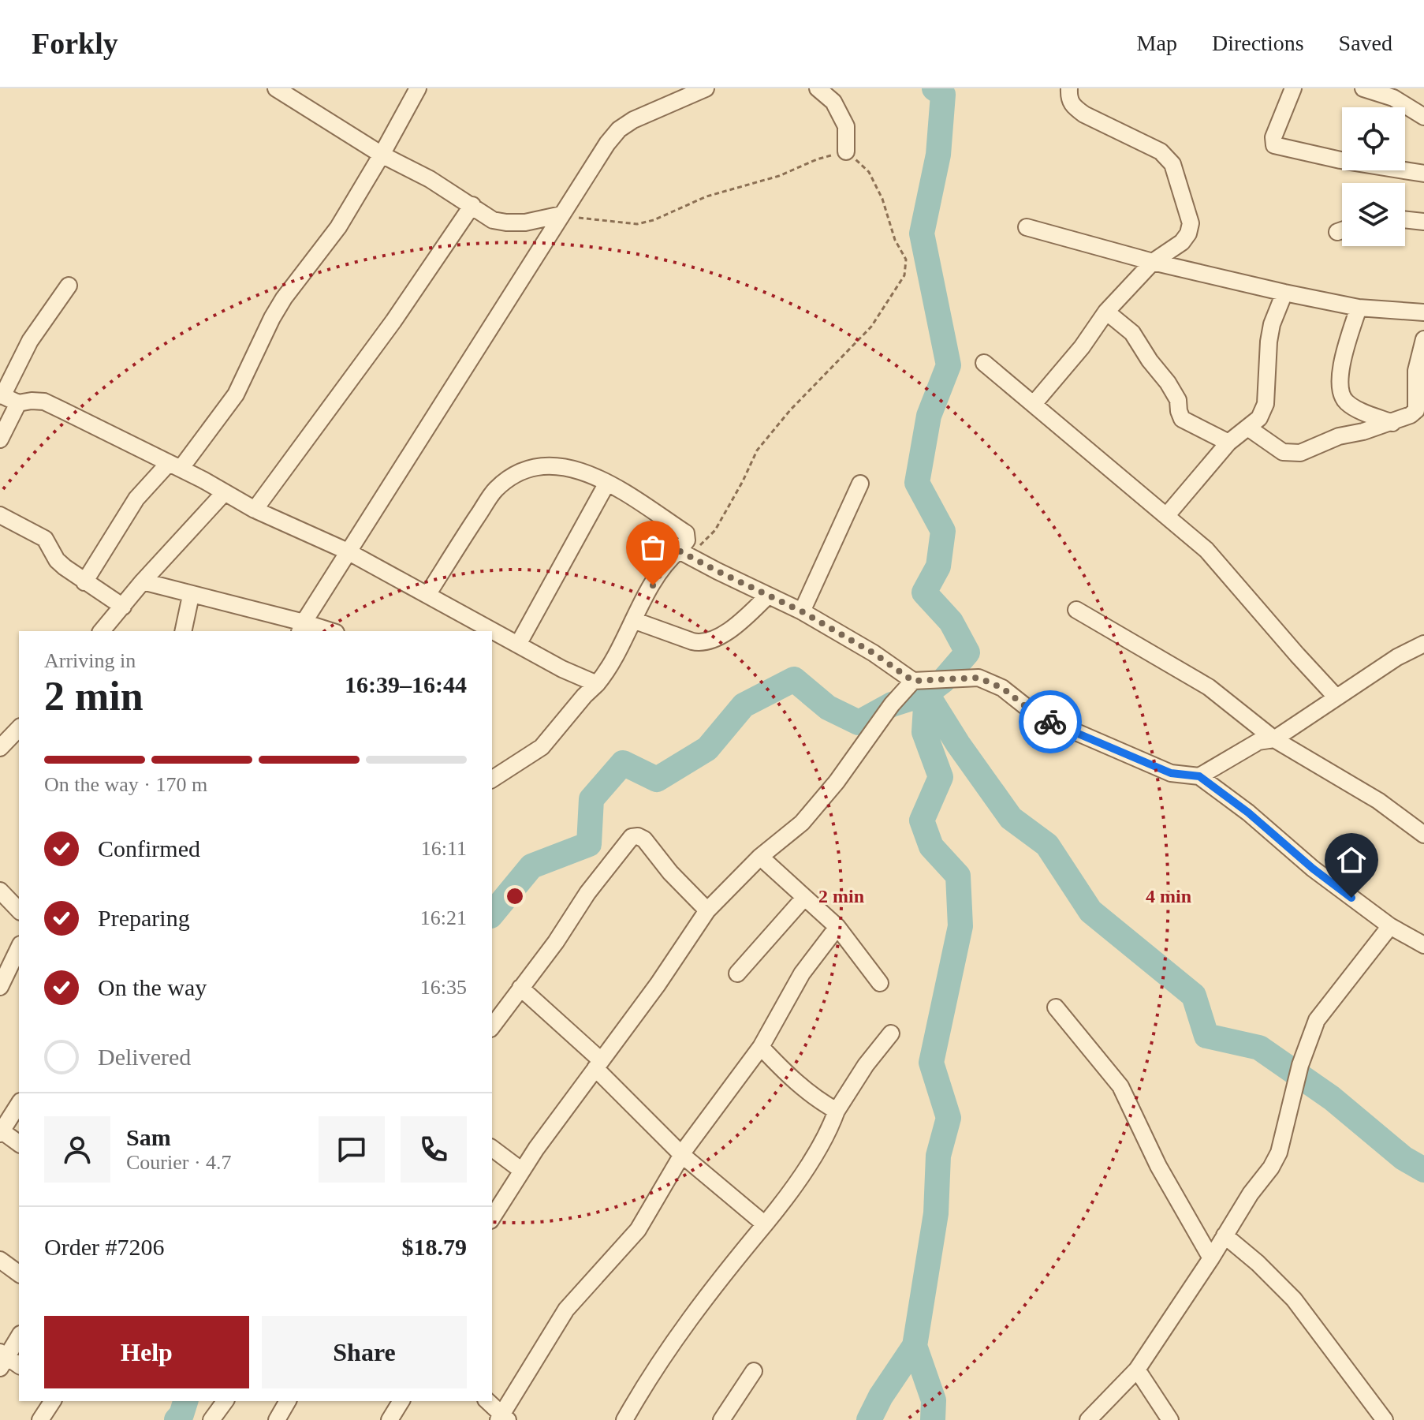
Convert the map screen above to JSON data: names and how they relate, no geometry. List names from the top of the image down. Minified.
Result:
{"page":{"header":"Forkly","nav":["Map","Directions","Saved"],"heading":["2 min","Arriving in","16:39–16:44"],"panel":["Sam","Courier · 4.7","Order #7206","$18.79"],"bar":"On the way · 170 m","list":[["Confirmed","16:11"],["Preparing","16:21"],["On the way","16:35"],"Delivered"],"buttons":["Help","Share"]},"rings":["2 min","4 min"]}
